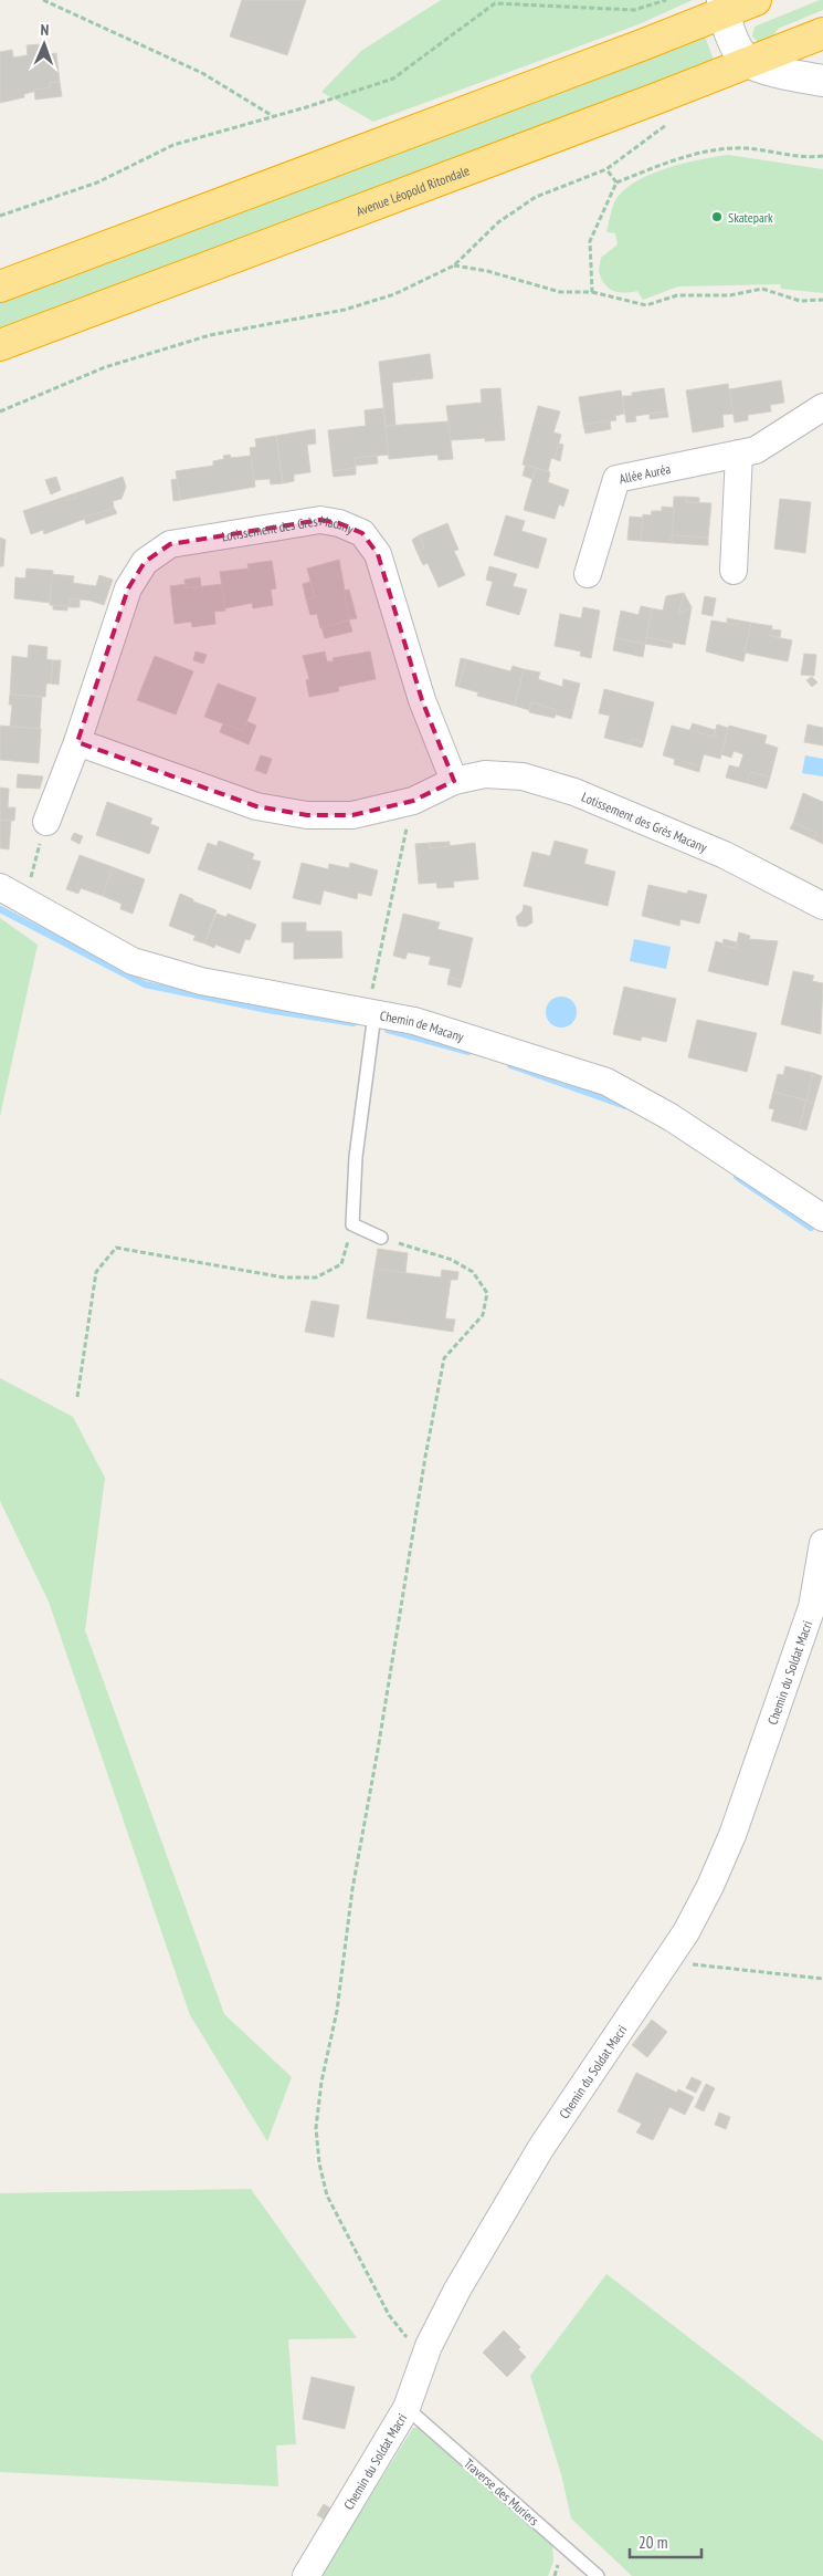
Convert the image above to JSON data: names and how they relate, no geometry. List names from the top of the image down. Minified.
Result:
{"streets":{"highway":["Avenue Léopold Ritondale"],"street":["Allée Auréa","Lotissement des Grès Macany","Chemin de Macany","Chemin du Soldat Macri"],"lane":["Traverse des Muriers"]},"crossings":[["Chemin du Soldat Macri","Traverse des Muriers"]],"places":["Skatepark"],"scale_bar":"20 m","north":"top"}
